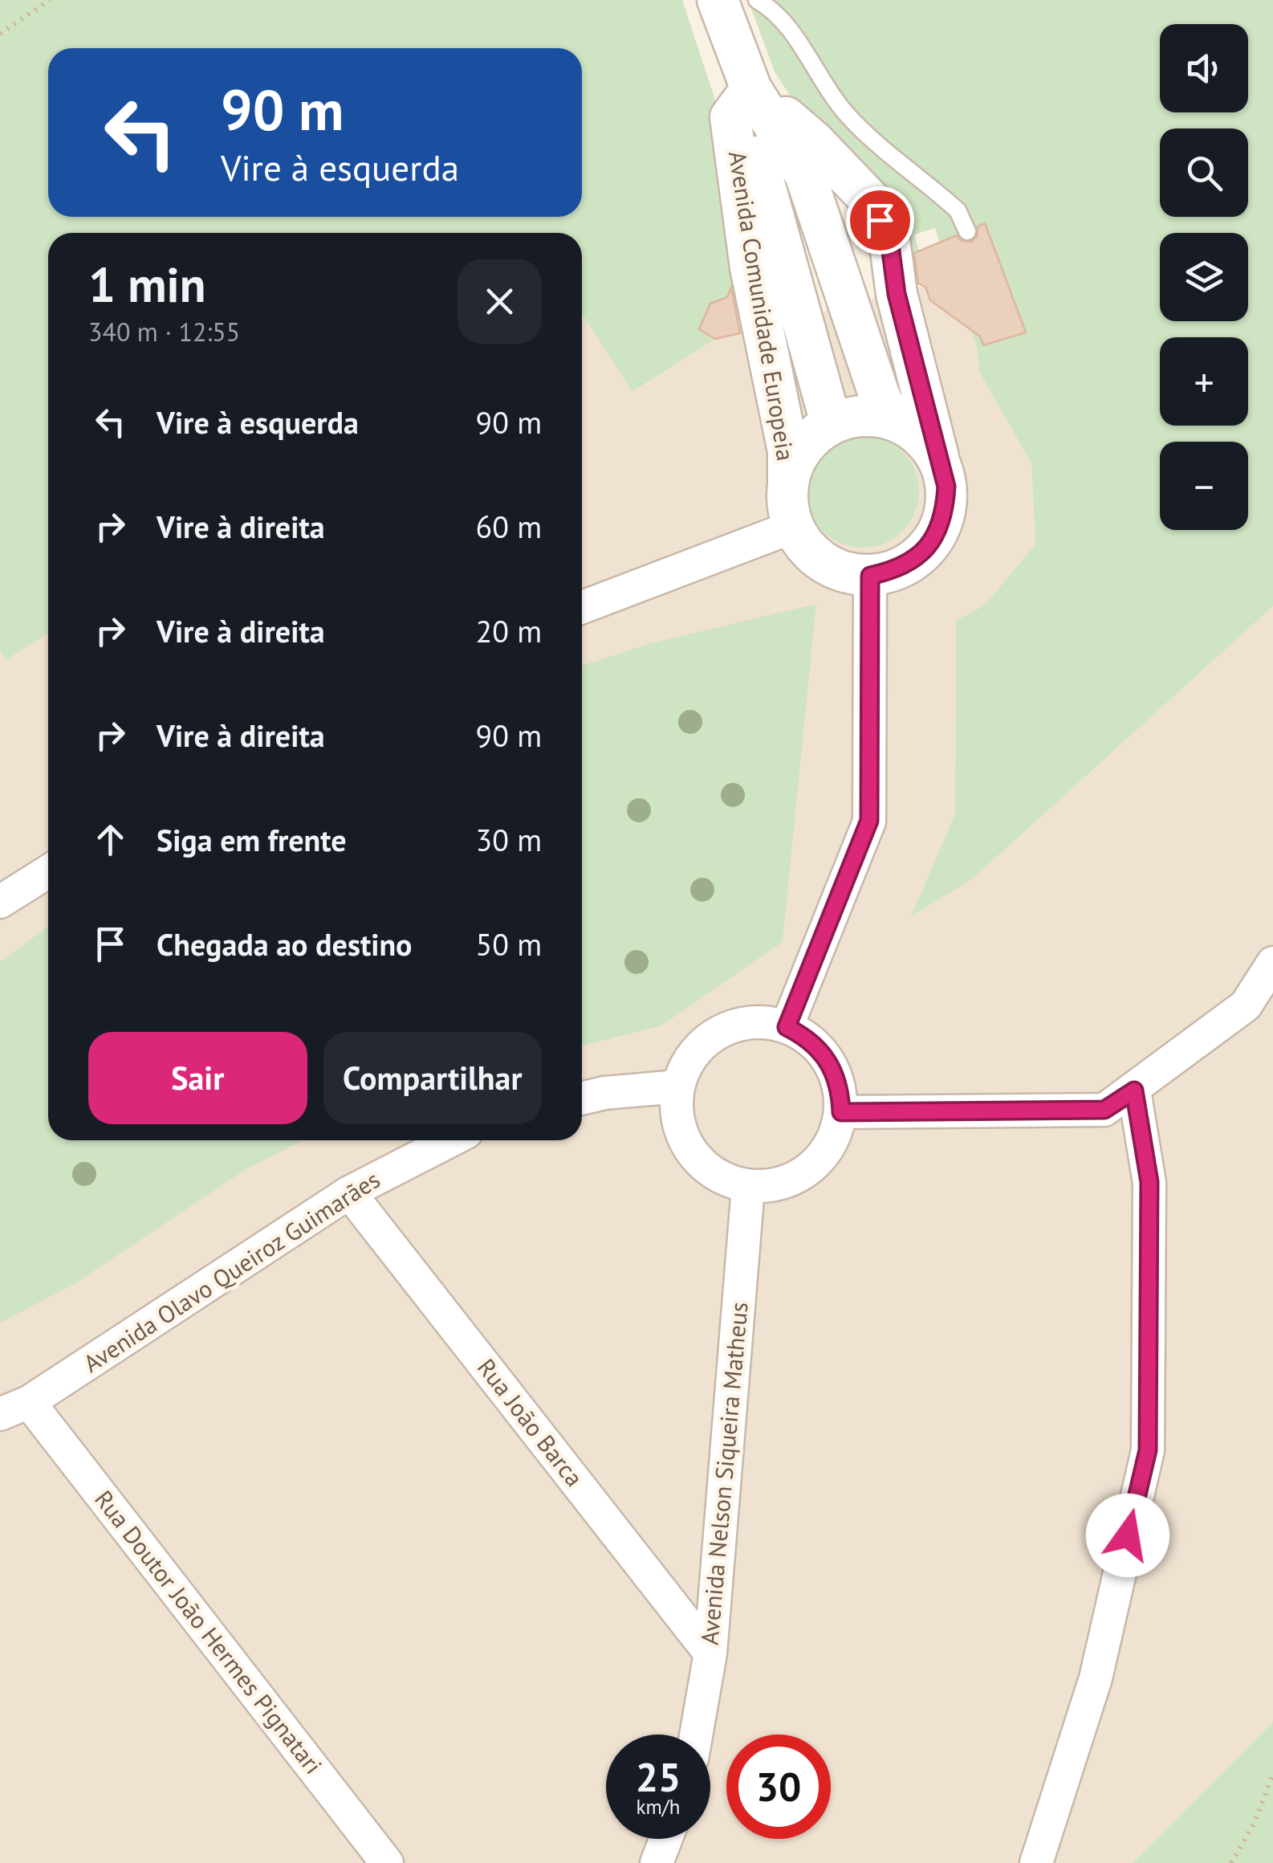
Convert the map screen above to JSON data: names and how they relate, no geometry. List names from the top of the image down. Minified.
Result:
{"streets":{"street":["Avenida Comunidade Europeia","Avenida Olavo Queiroz Guimarães","Rua João Barca","Avenida Nelson Siqueira Matheus","Rua Doutor João Hermes Pignatari"]},"crossings":[["Avenida Olavo Queiroz Guimarães","Rua João Barca"],["Avenida Olavo Queiroz Guimarães","Rua Doutor João Hermes Pignatari"],["Rua João Barca","Avenida Nelson Siqueira Matheus"]],"page":{"map_buttons":["+","−"],"turn":["90 m","Vire à esquerda"],"heading":["1 min","340 m · 12:55"],"list":[{"name":"Vire à esquerda","value":"90 m"},{"name":"Vire à direita","value":"60 m"},{"name":"Vire à direita","value":"20 m"},{"name":"Vire à direita","value":"90 m"},{"name":"Siga em frente","value":"30 m"},{"name":"Chegada ao destino","value":"50 m"}],"buttons":["Sair","Compartilhar"],"speed":"25 km/h","limit":"30"}}
